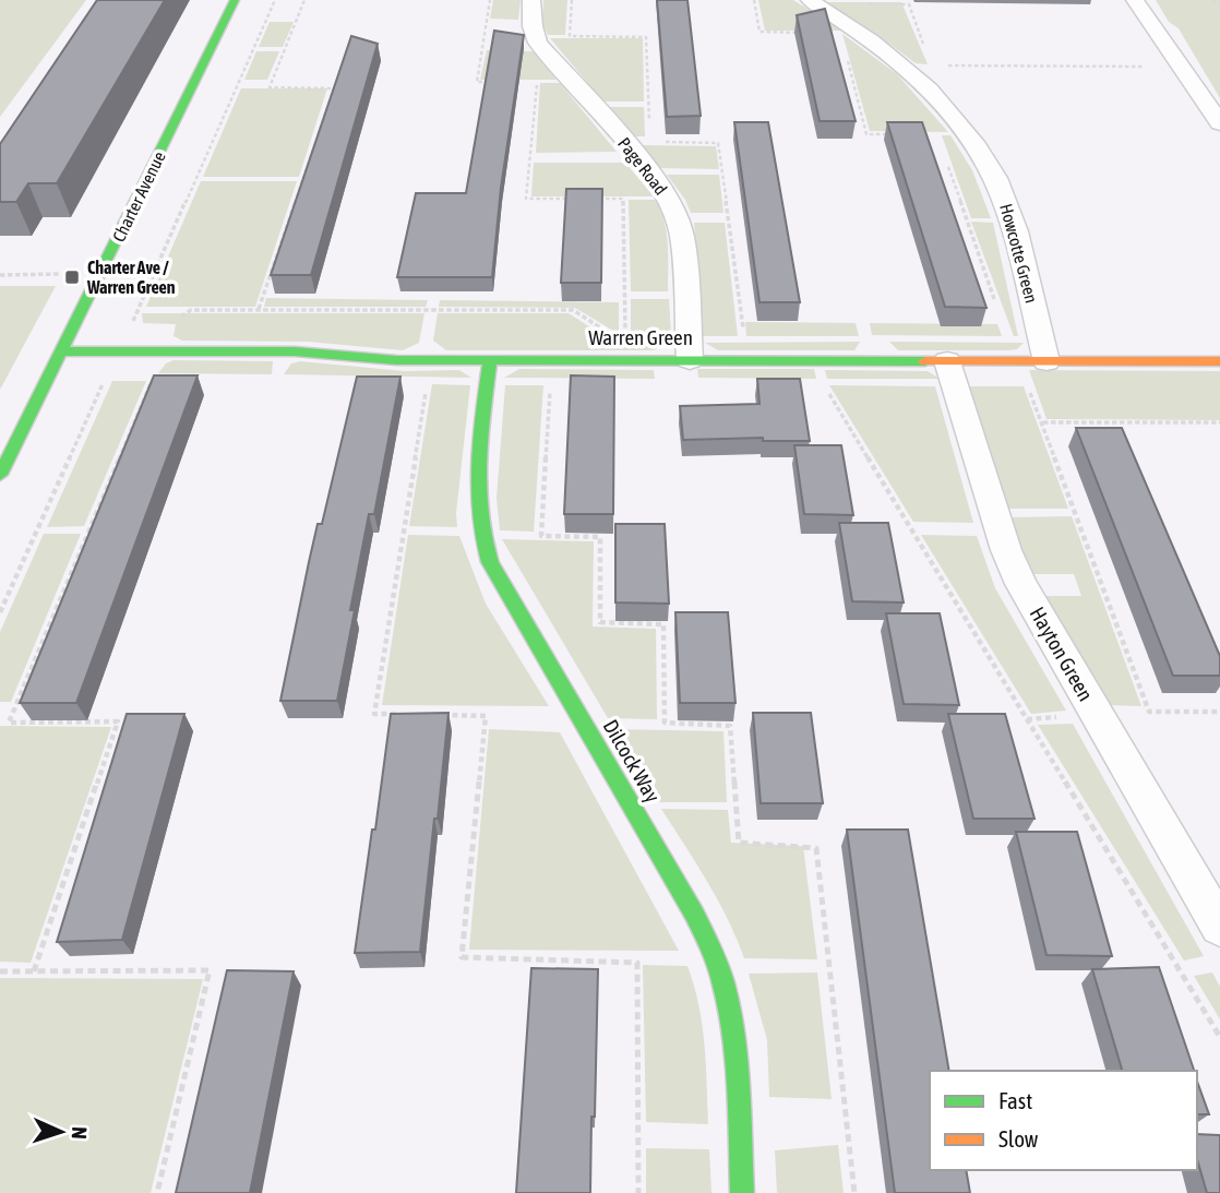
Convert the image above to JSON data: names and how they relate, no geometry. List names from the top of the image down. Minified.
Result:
{"streets":{"street":["Page Road","Charter Avenue","Howcotte Green","Warren Green","Hayton Green","Dilcock Way"]},"crossings":[["Page Road","Warren Green"],["Charter Avenue","Warren Green"],["Howcotte Green","Warren Green"],["Warren Green","Hayton Green"],["Warren Green","Dilcock Way"]],"places":{"transit":["Charter Ave / Warren Green"]},"legend":["Fast","Slow"],"north":"right"}
